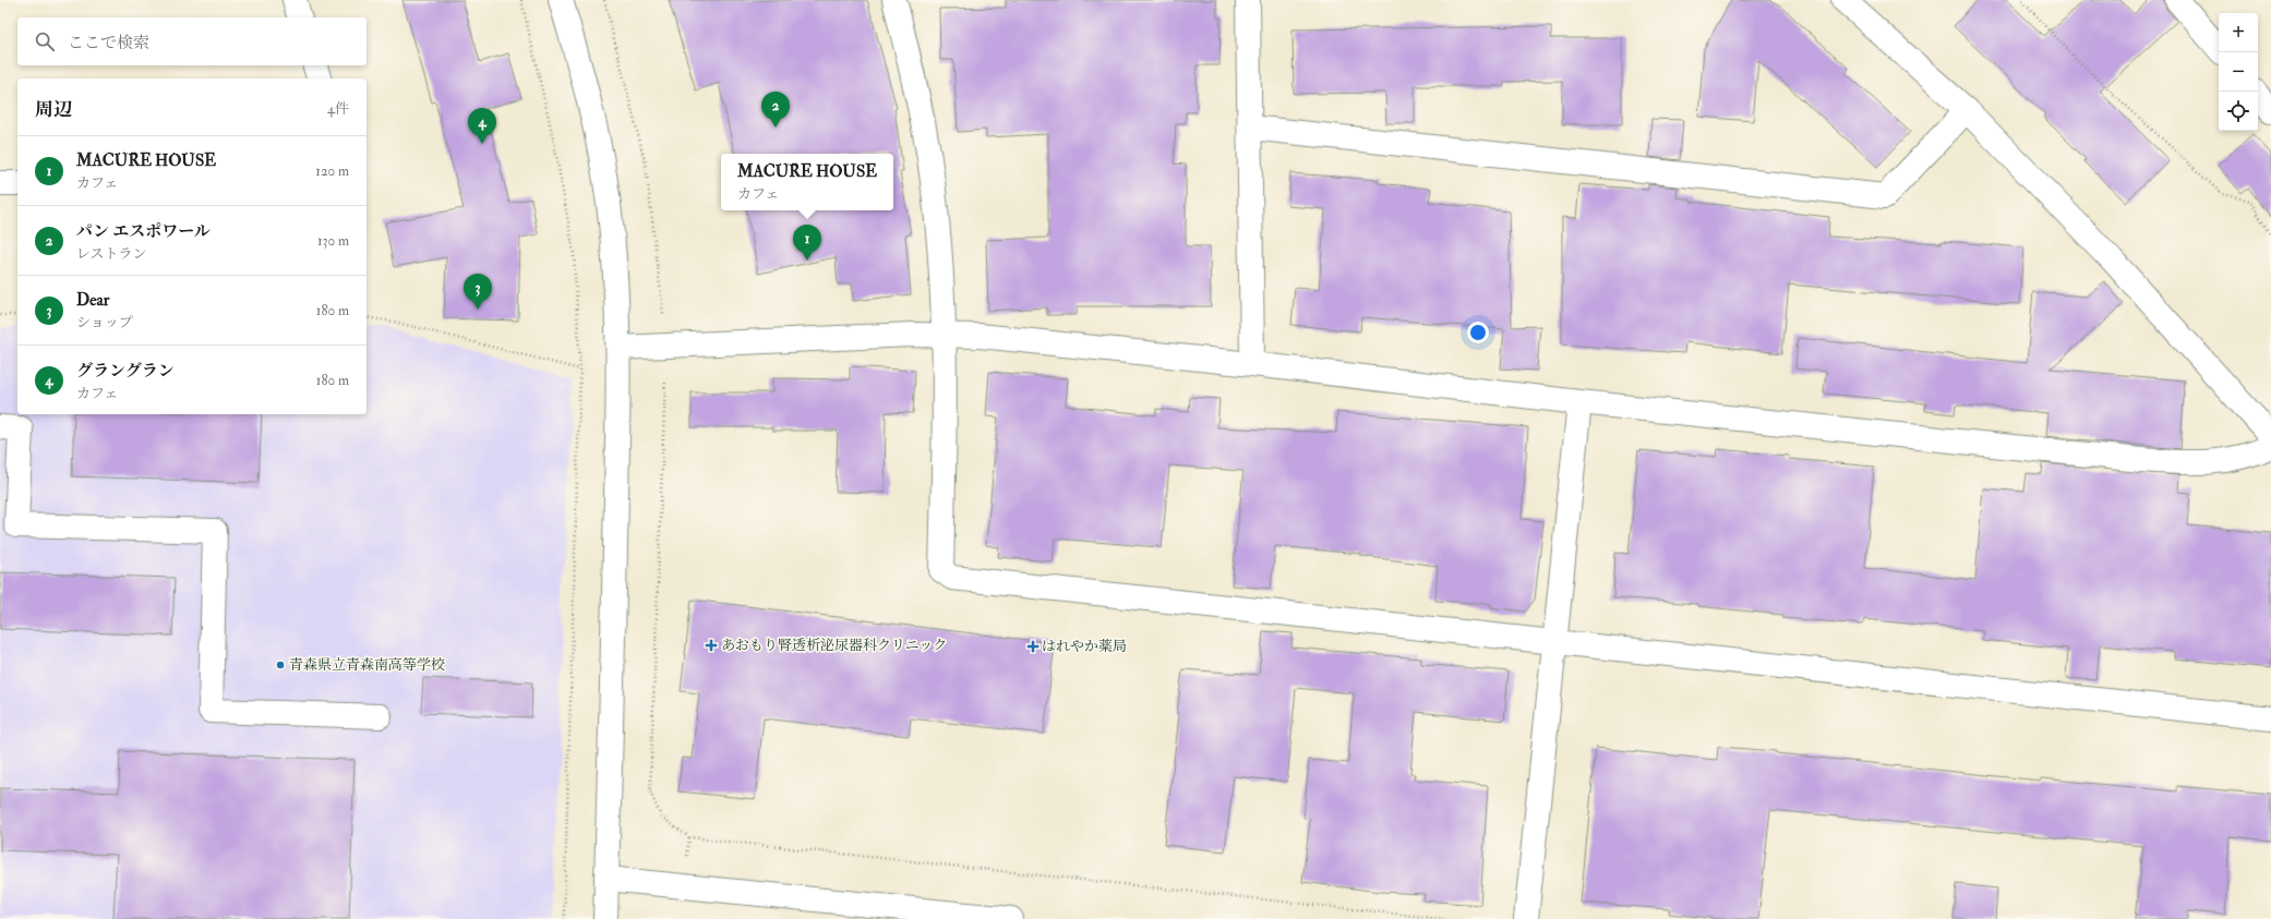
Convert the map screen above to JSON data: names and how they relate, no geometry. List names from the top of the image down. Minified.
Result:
{"places":{"health":["あおもり腎透析泌尿器科クリニック","はれやか薬局"],"other":["青森県立青森南高等学校"]},"page":{"map_buttons":["+","−"],"search":"ここで検索","heading":["周辺","4件"],"pins":["2","4","1","3"],"list":[{"mark":"1","name":"MACURE HOUSE","note":"カフェ","value":"120 m"},{"mark":"2","name":"パン エスポワール","note":"レストラン","value":"130 m"},{"mark":"3","name":"Dear","note":"ショップ","value":"180 m"},{"mark":"4","name":"グラングラン","note":"カフェ","value":"180 m"}],"popup":["MACURE HOUSE","カフェ"]}}
